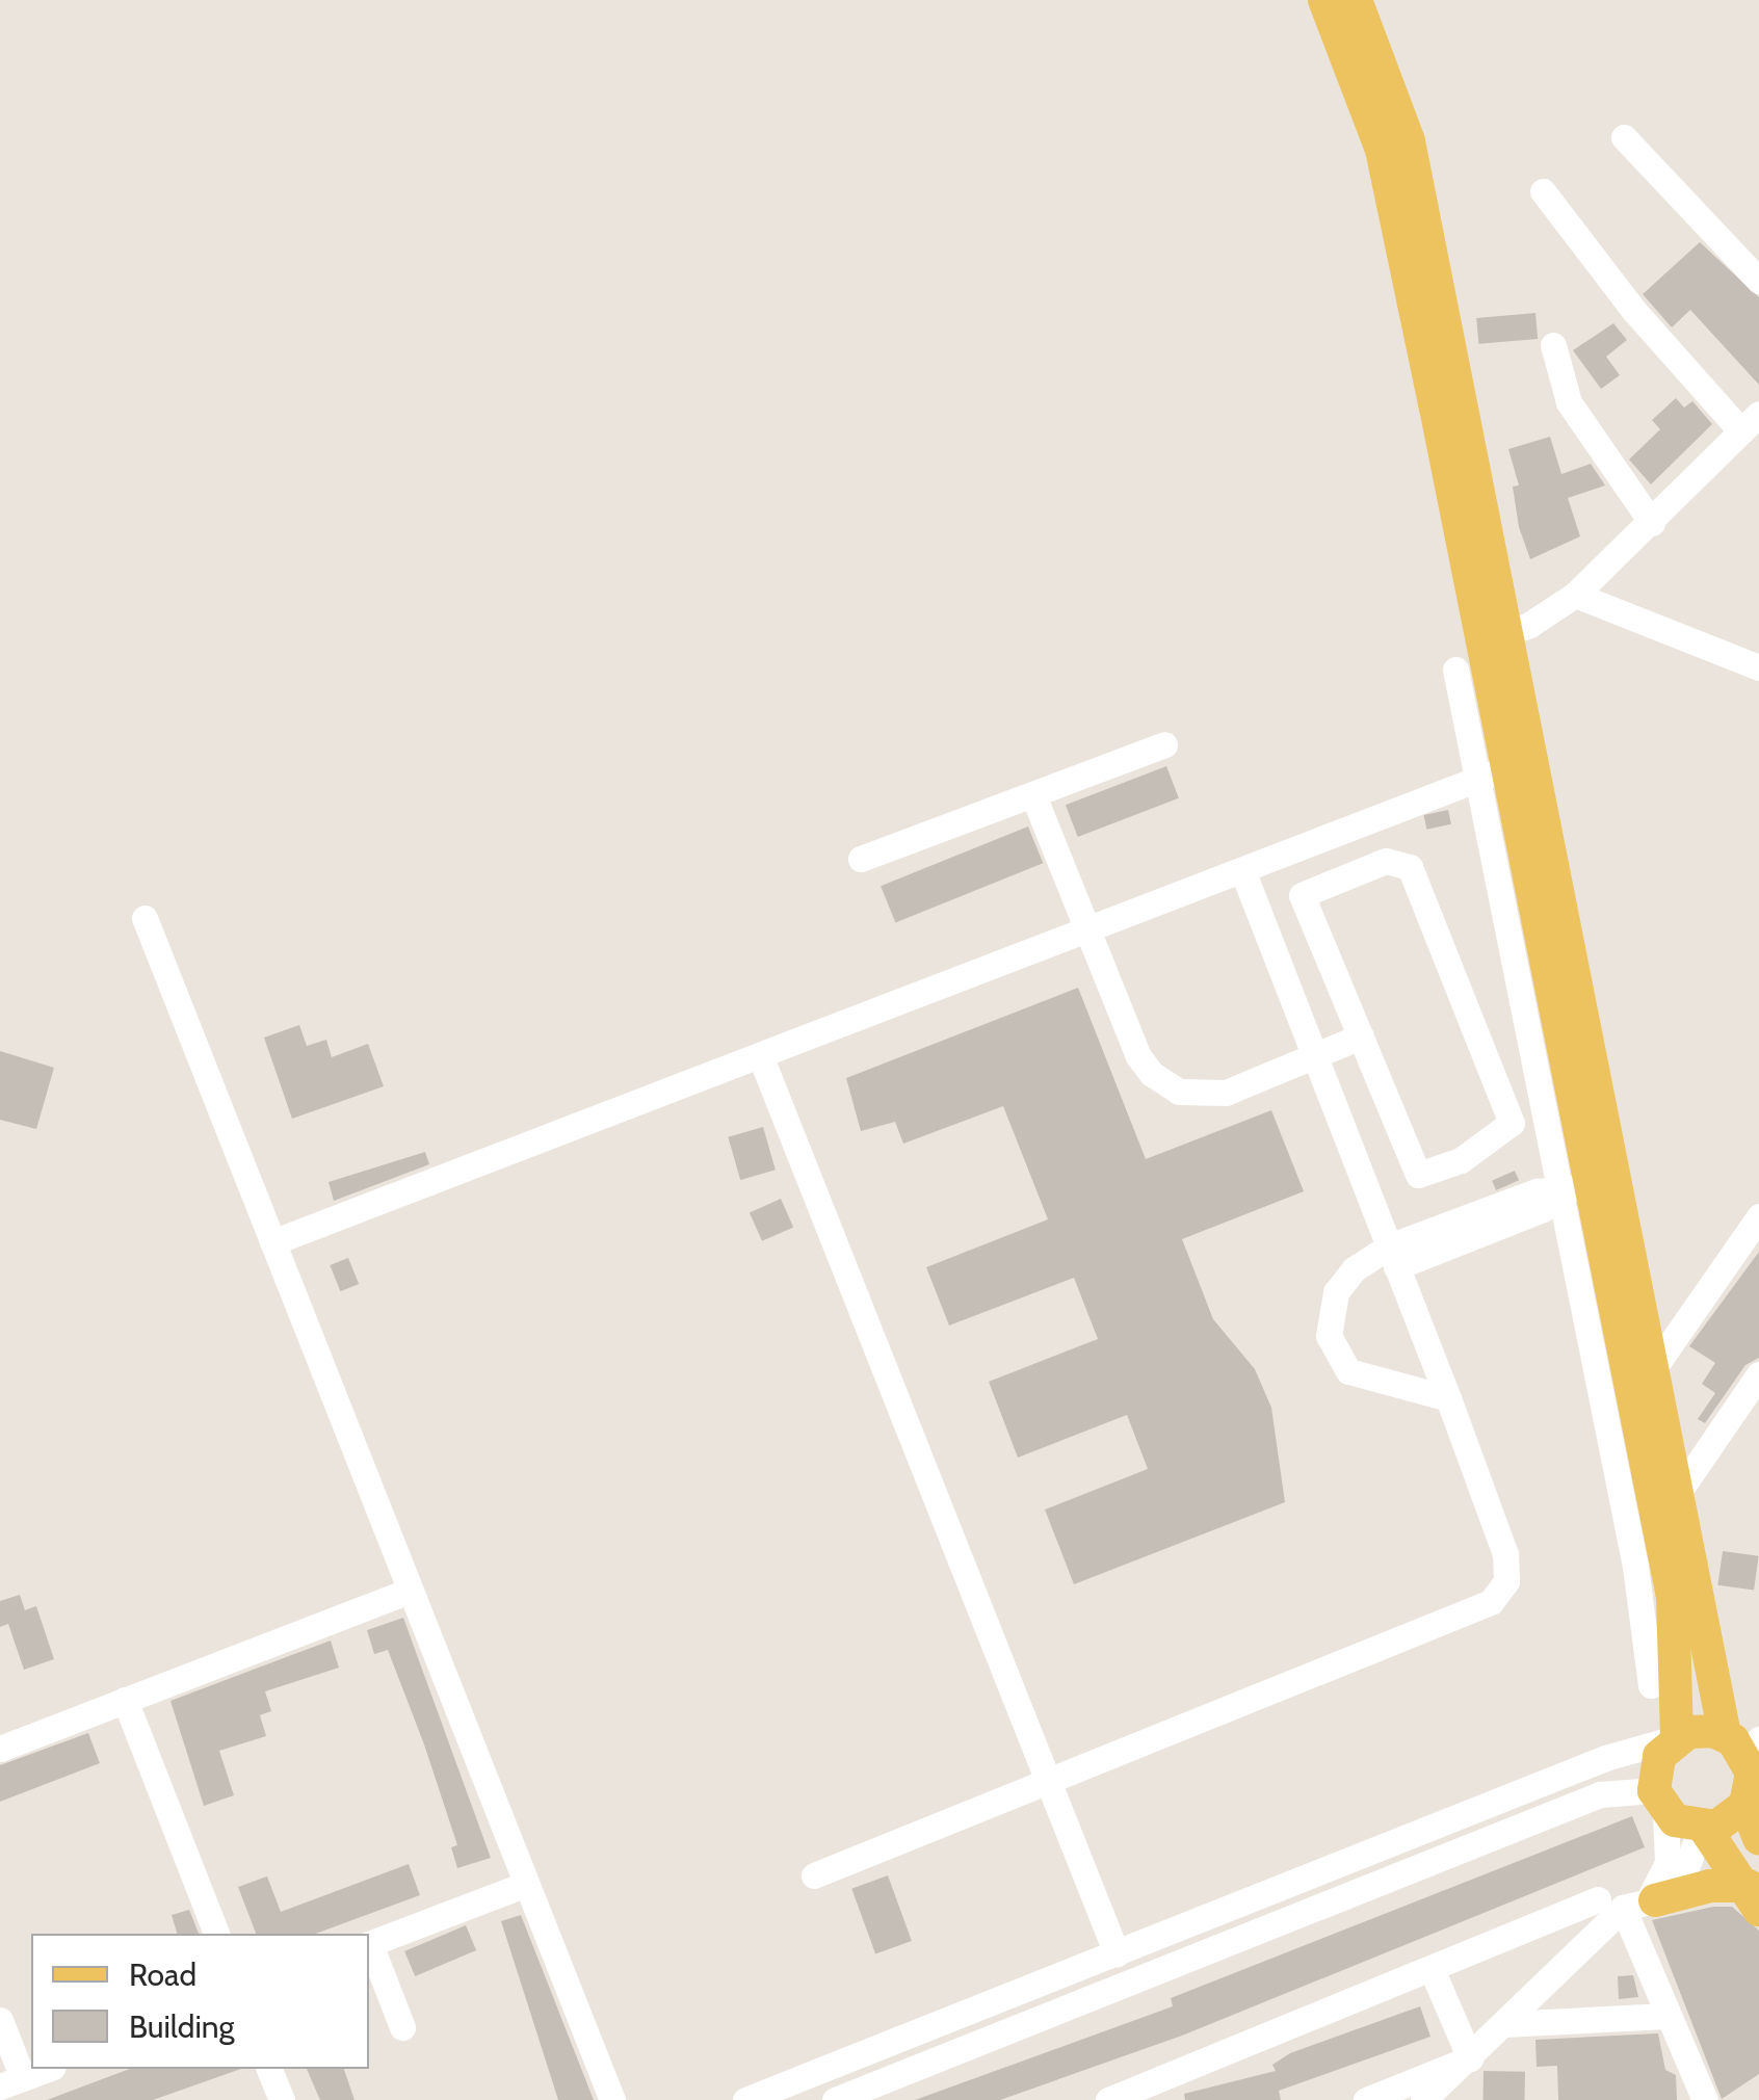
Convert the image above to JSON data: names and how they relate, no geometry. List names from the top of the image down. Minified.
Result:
{"legend":["Road","Building"]}
